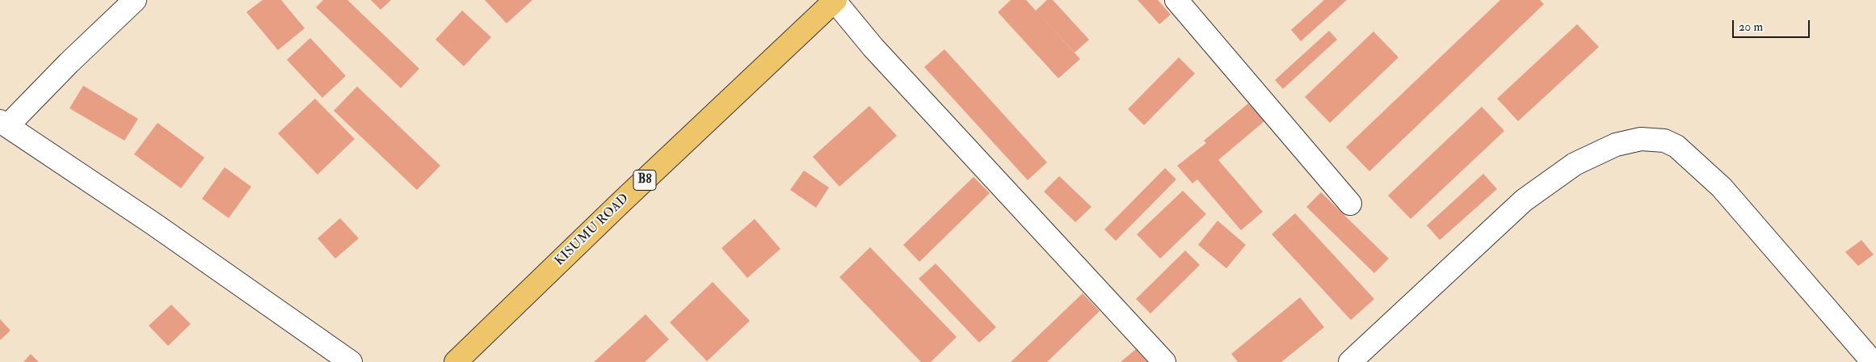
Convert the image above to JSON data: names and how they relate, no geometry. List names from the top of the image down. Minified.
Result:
{"streets":{"highway":["B8","KISUMU ROAD"]},"scale_bar":"20 m"}
